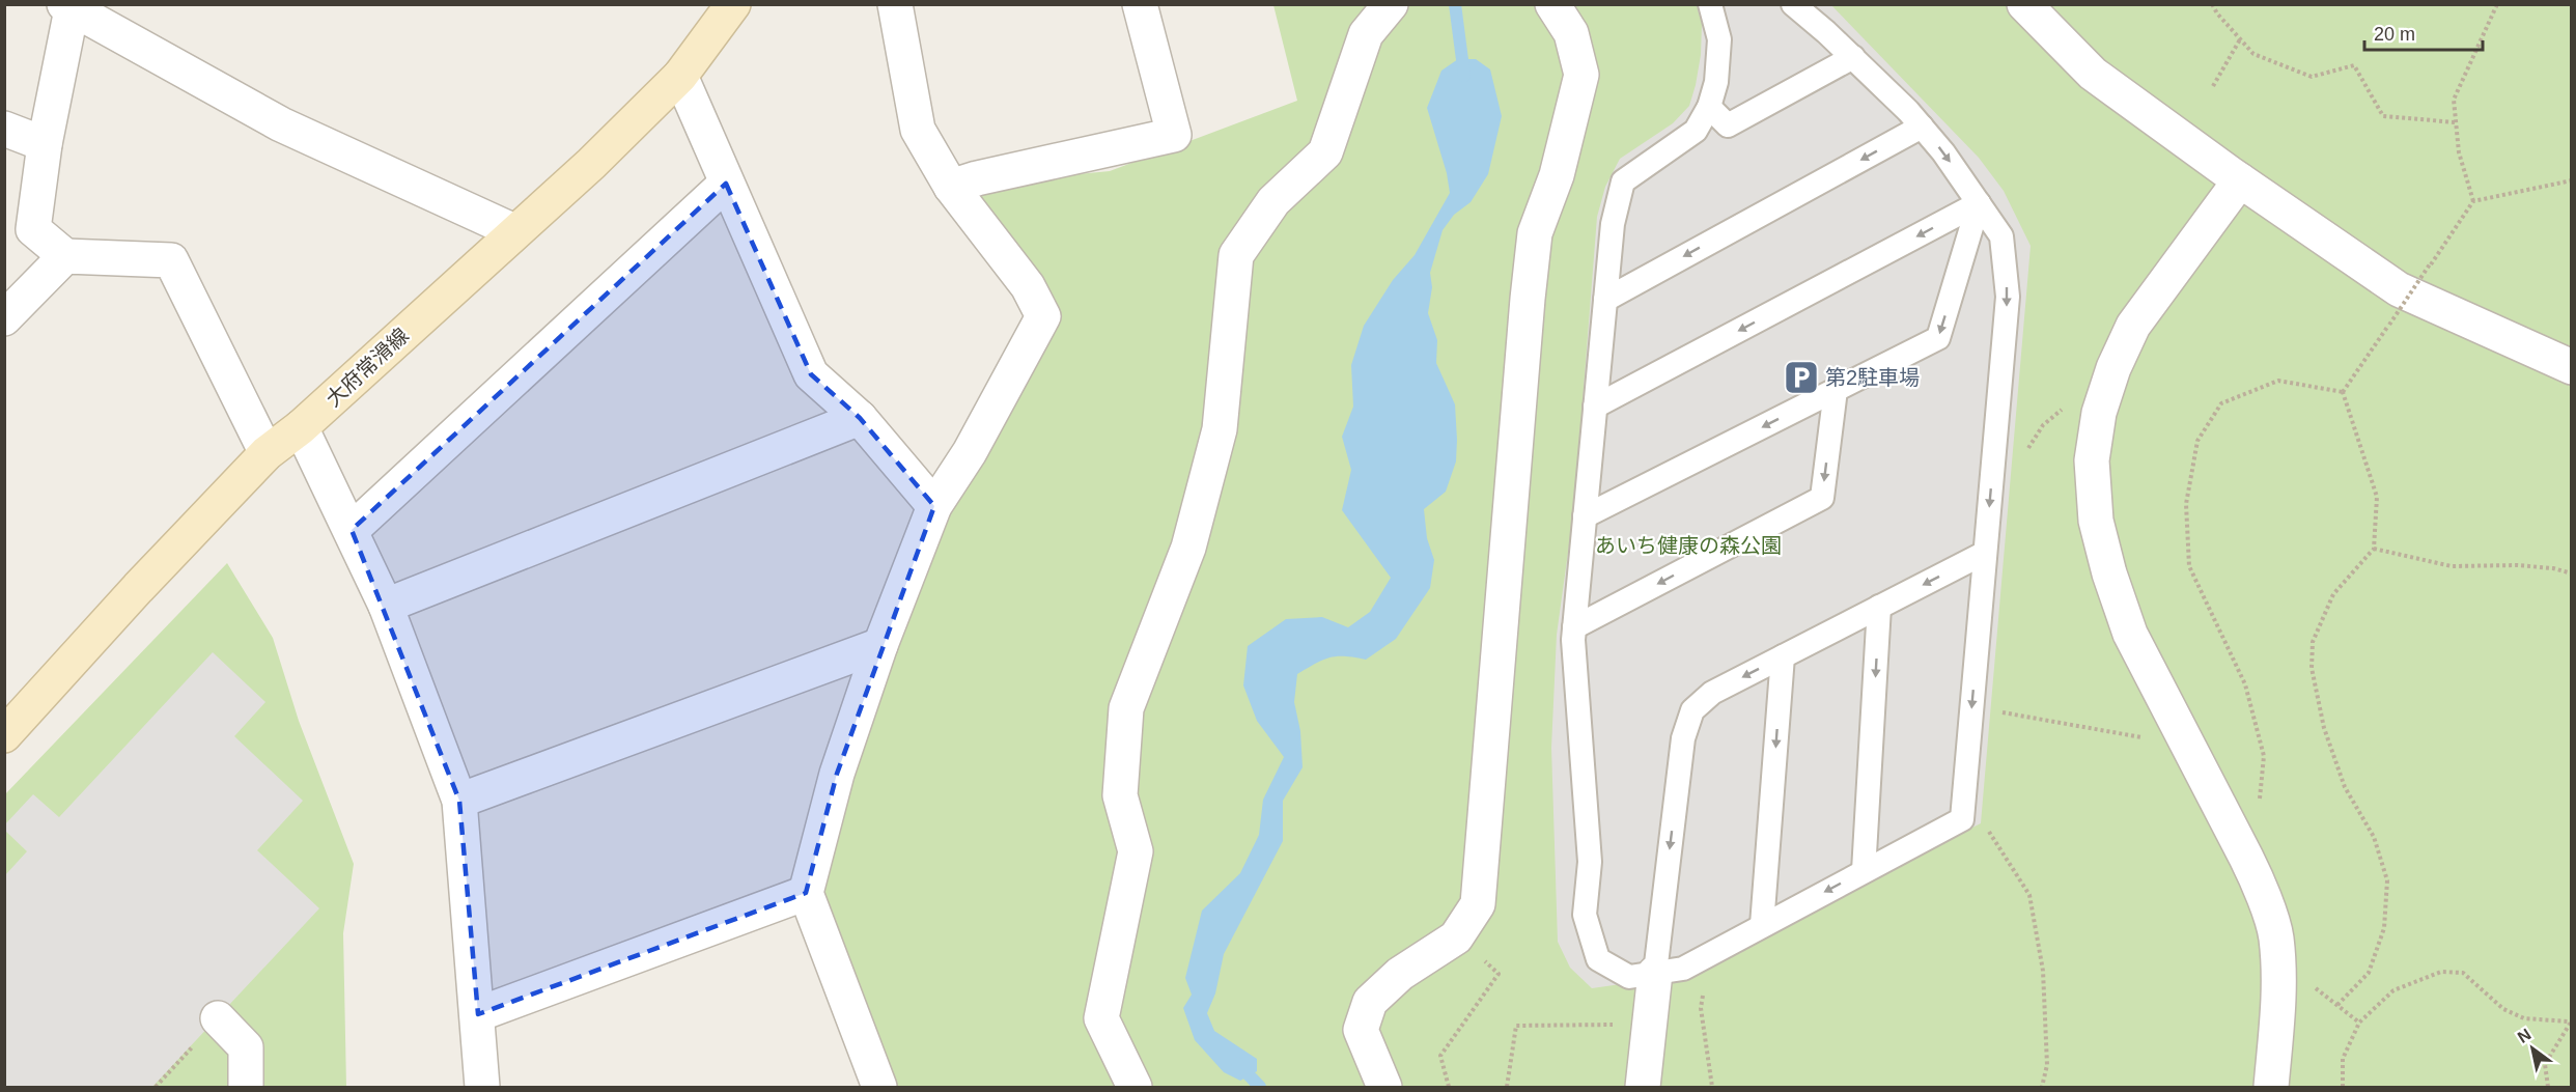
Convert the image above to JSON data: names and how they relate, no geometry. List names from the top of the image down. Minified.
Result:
{"streets":{"main road":["大府常滑線"]},"parks":["あいち健康の森公園"],"places":{"parking":["第2駐車場"]},"scale_bar":"20 m","north":"top left"}
